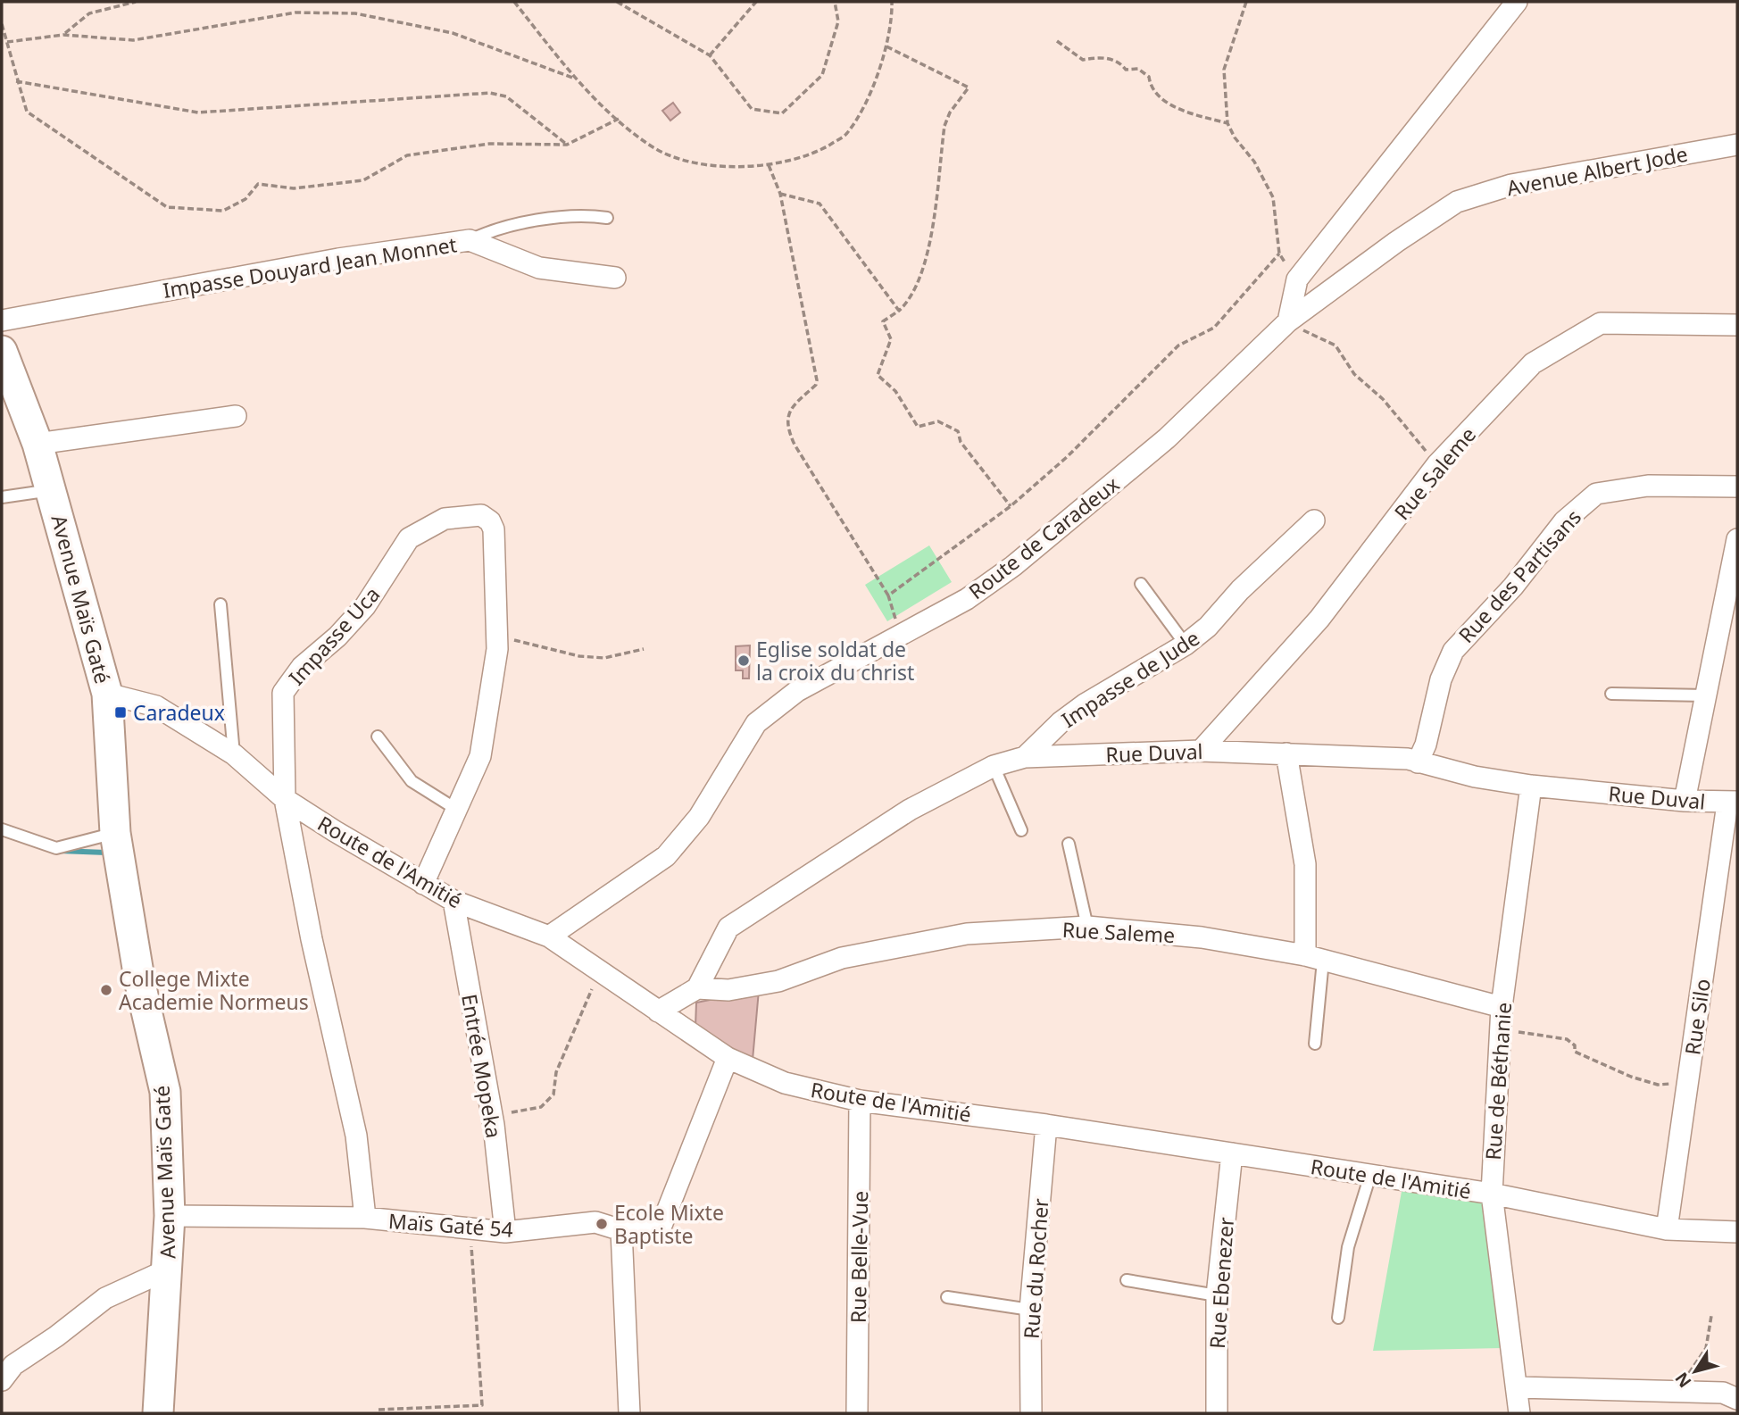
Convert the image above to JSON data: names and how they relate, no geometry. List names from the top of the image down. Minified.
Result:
{"streets":{"street":["Avenue Albert Jode","Impasse Douyard Jean Monnet","Rue Saleme","Route de Caradeux","Rue des Partisans","Avenue Maïs Gaté","Impasse Uca","Impasse de Jude","Rue Duval","Route de l'Amitié","Rue Silo","Entrée Mopeka","Rue de Béthanie","Maïs Gaté 54","Rue Belle-Vue","Rue du Rocher","Rue Ebenezer"]},"crossings":[["Avenue Albert Jode","Route de Caradeux"],["Rue Saleme","Rue Duval"],["Rue Saleme","Rue de Béthanie"],["Route de Caradeux","Route de l'Amitié"],["Rue des Partisans","Rue Duval"],["Avenue Maïs Gaté","Route de l'Amitié"],["Avenue Maïs Gaté","Maïs Gaté 54"],["Impasse Uca","Route de l'Amitié"],["Impasse de Jude","Rue Duval"],["Rue Duval","Rue Silo"],["Rue Duval","Rue de Béthanie"],["Route de l'Amitié","Rue Silo"],["Route de l'Amitié","Entrée Mopeka"],["Route de l'Amitié","Rue de Béthanie"],["Route de l'Amitié","Maïs Gaté 54"],["Route de l'Amitié","Rue Belle-Vue"],["Route de l'Amitié","Rue du Rocher"],["Route de l'Amitié","Rue Ebenezer"],["Entrée Mopeka","Maïs Gaté 54"]],"places":{"other":["Eglise soldat de la croix du christ","College Mixte Academie Normeus","Ecole Mixte Baptiste"],"transit":["Caradeux"]},"north":"bottom left"}
